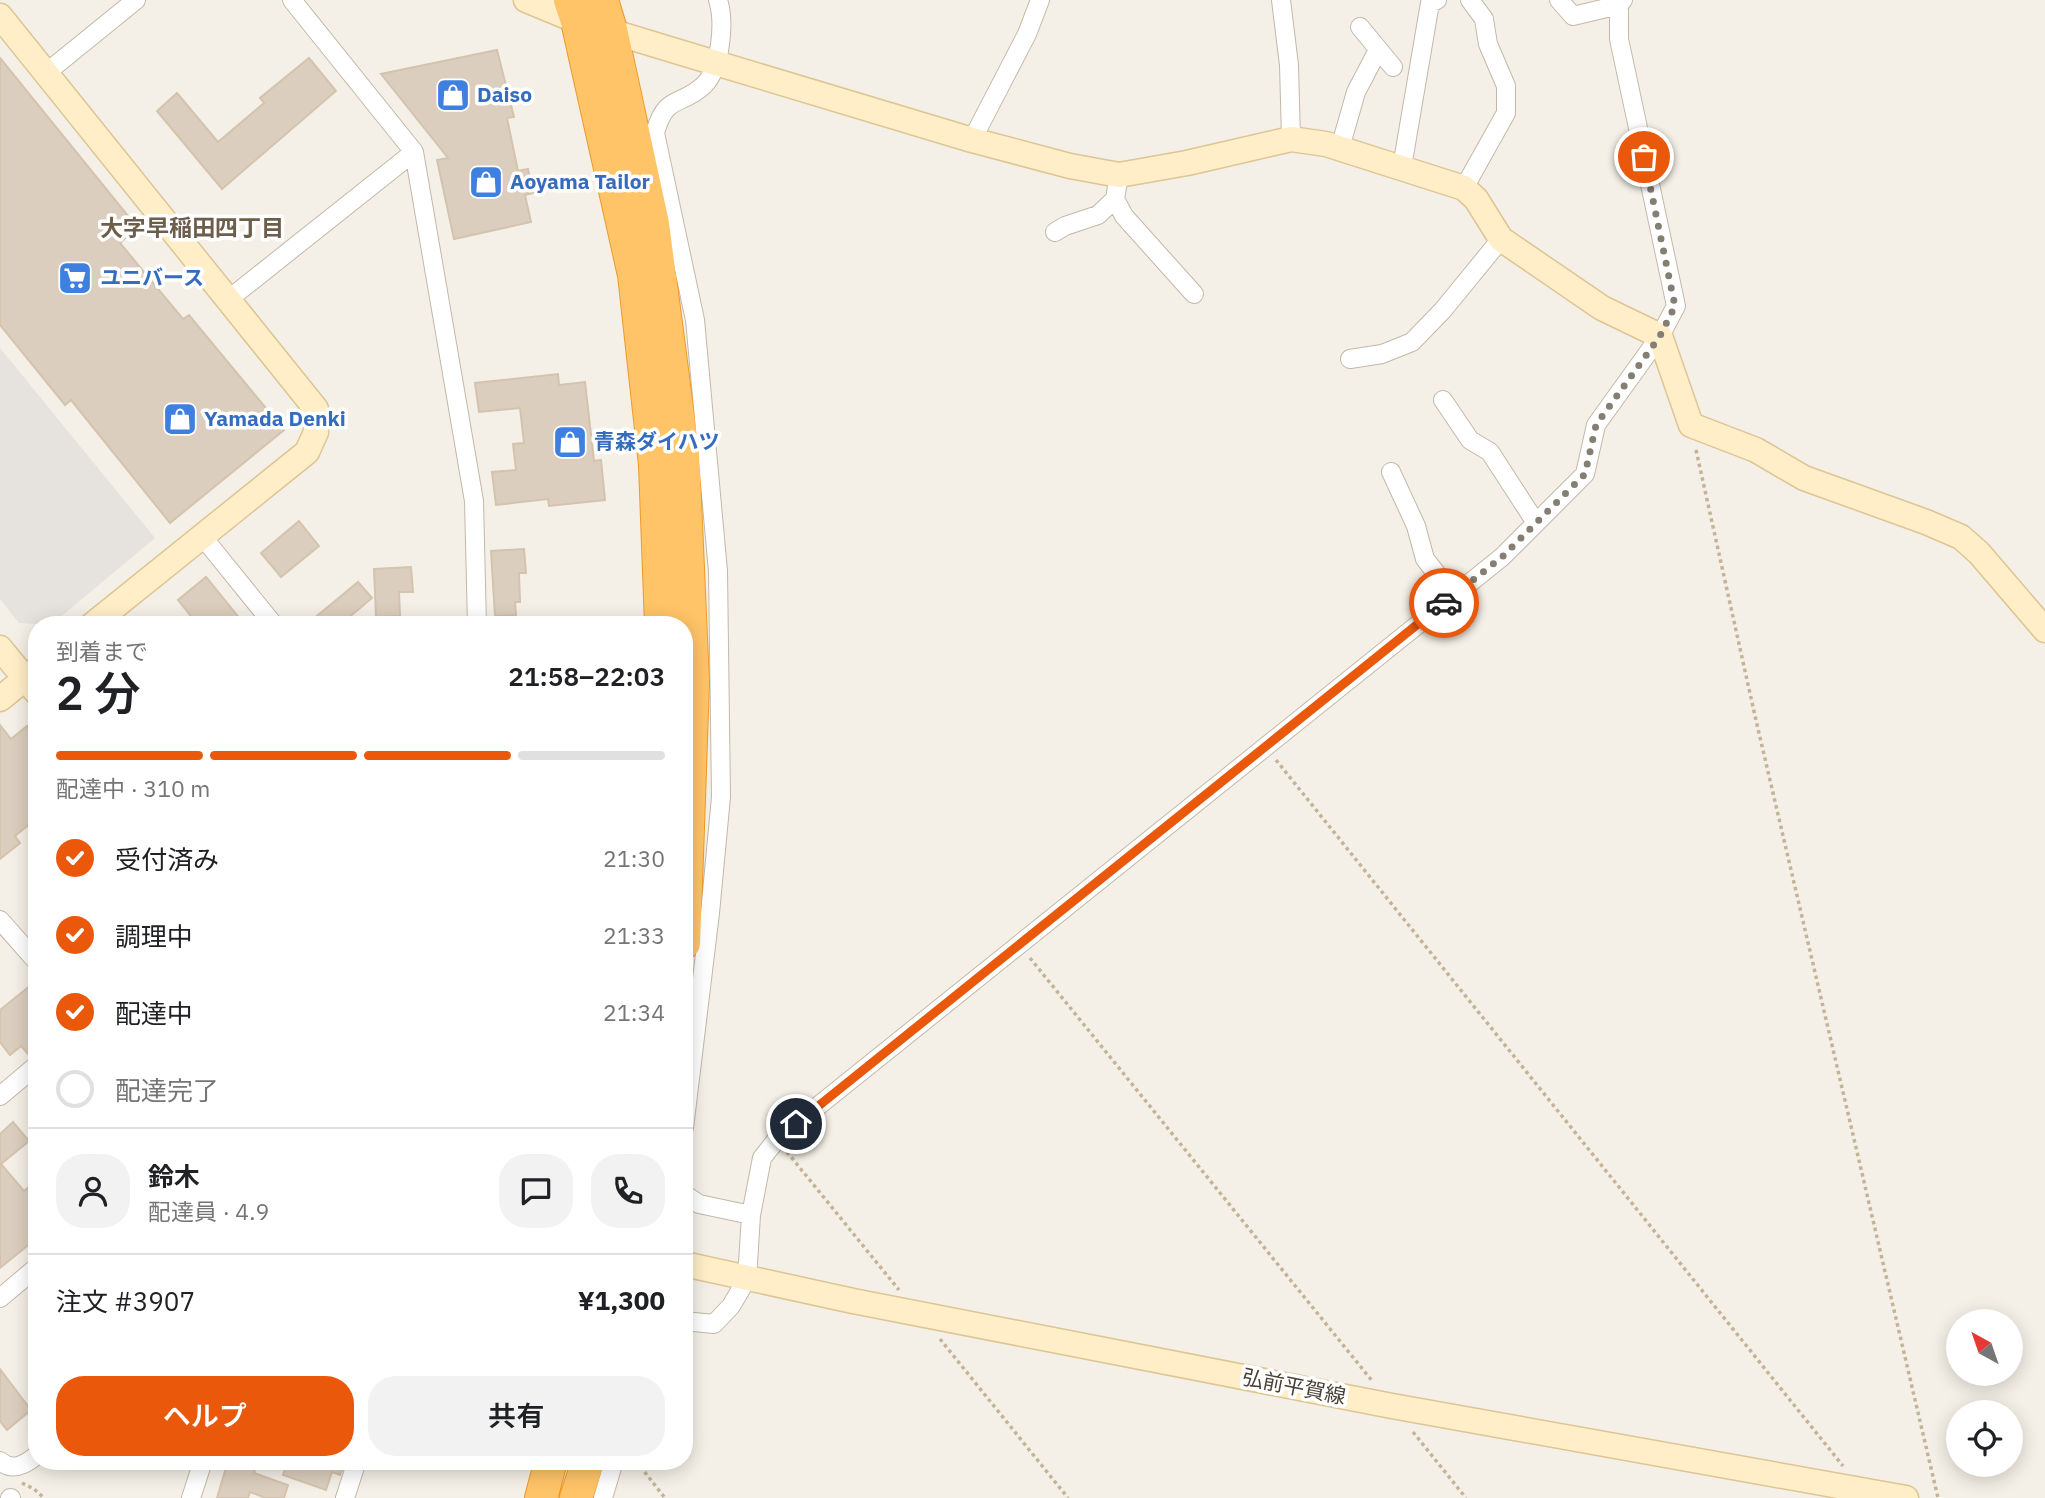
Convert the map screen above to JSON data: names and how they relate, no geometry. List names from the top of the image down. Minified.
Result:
{"streets":{"street":["弘前平賀線"]},"districts":["大字早稲田四丁目"],"places":{"shop":["Daiso","Aoyama Tailor","Yamada Denki","青森ダイハツ"],"supermarket":["ユニバース"]},"north":"top left","page":{"heading":["2 分","到着まで","21:58–22:03"],"panel":["鈴木","配達員 · 4.9","注文 #3907","¥1,300"],"bar":"配達中 · 310 m","list":[["受付済み","21:30"],["調理中","21:33"],["配達中","21:34"],"配達完了"],"buttons":["ヘルプ","共有"]}}
